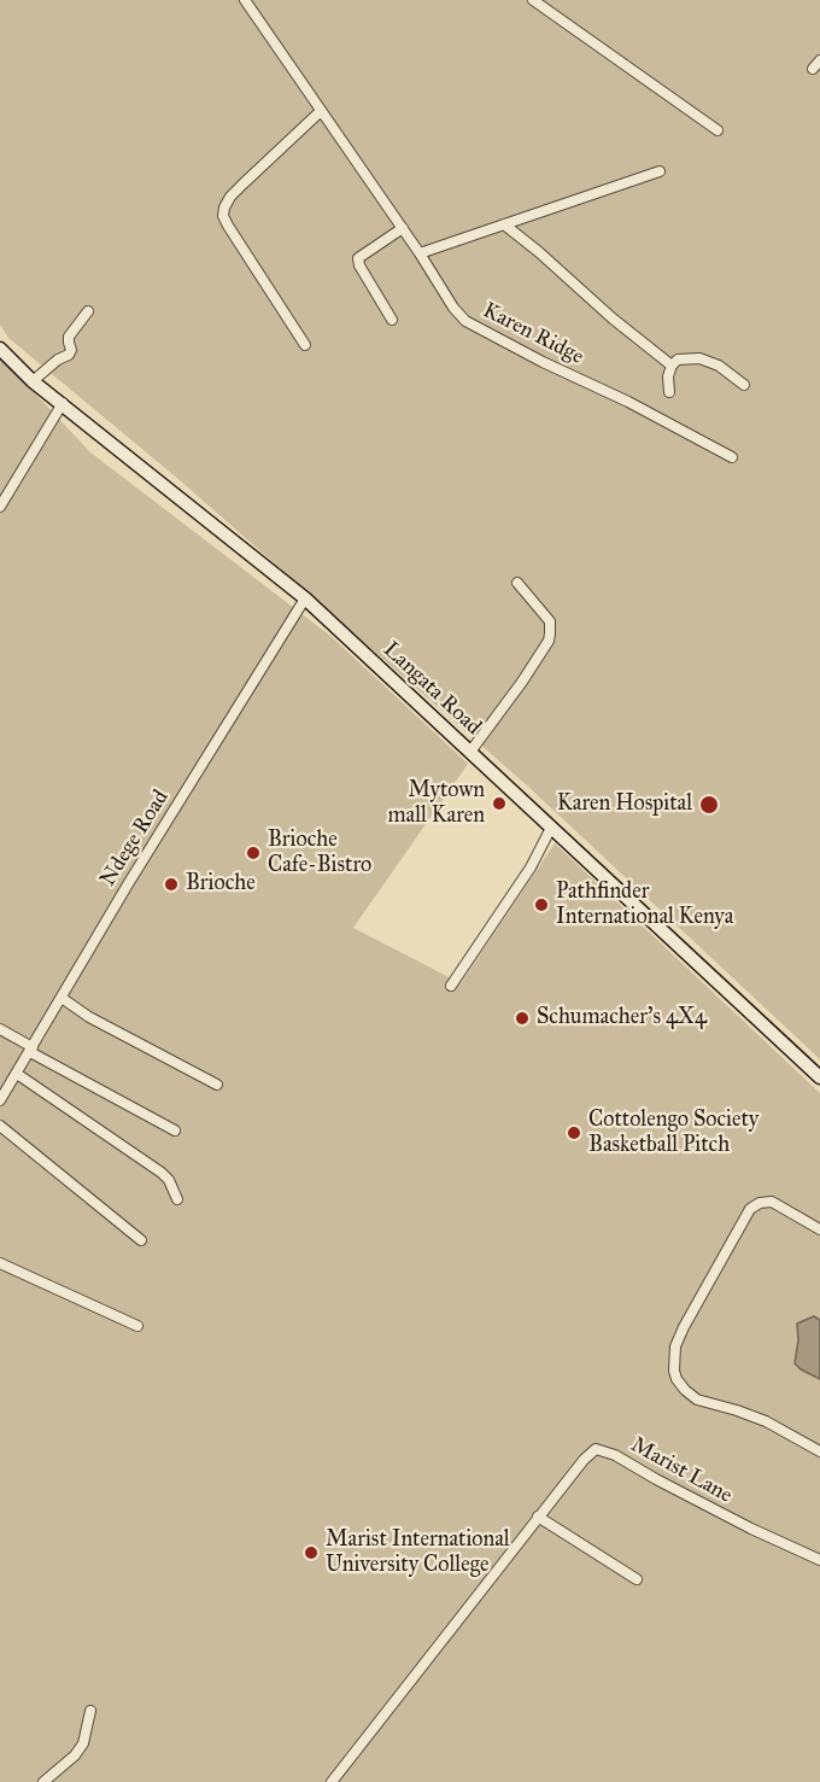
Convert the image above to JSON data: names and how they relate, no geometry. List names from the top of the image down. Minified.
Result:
{"streets":{"main road":["Langata Road"],"street":["Karen Ridge","Ndege Road","Marist Lane"]},"crossings":[["Langata Road","Ndege Road"]],"places":["Mytown mall Karen","Karen Hospital","Brioche Cafe-Bistro","Brioche","Pathfinder International Kenya","Schumacher's 4X4","Cottolengo Society Basketball Pitch","Marist International University College"]}
